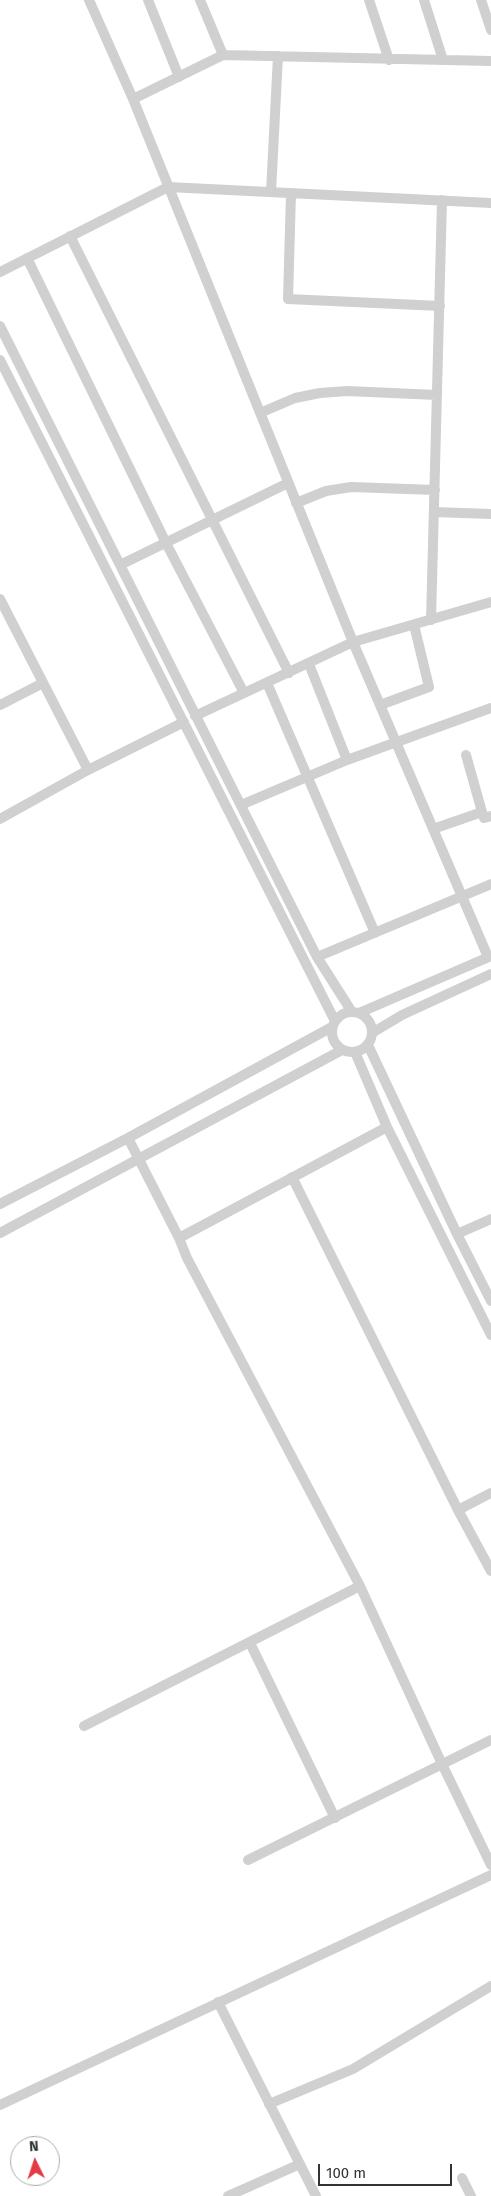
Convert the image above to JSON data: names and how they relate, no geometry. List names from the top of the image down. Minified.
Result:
{"scale_bar":"100 m","north":"top"}
